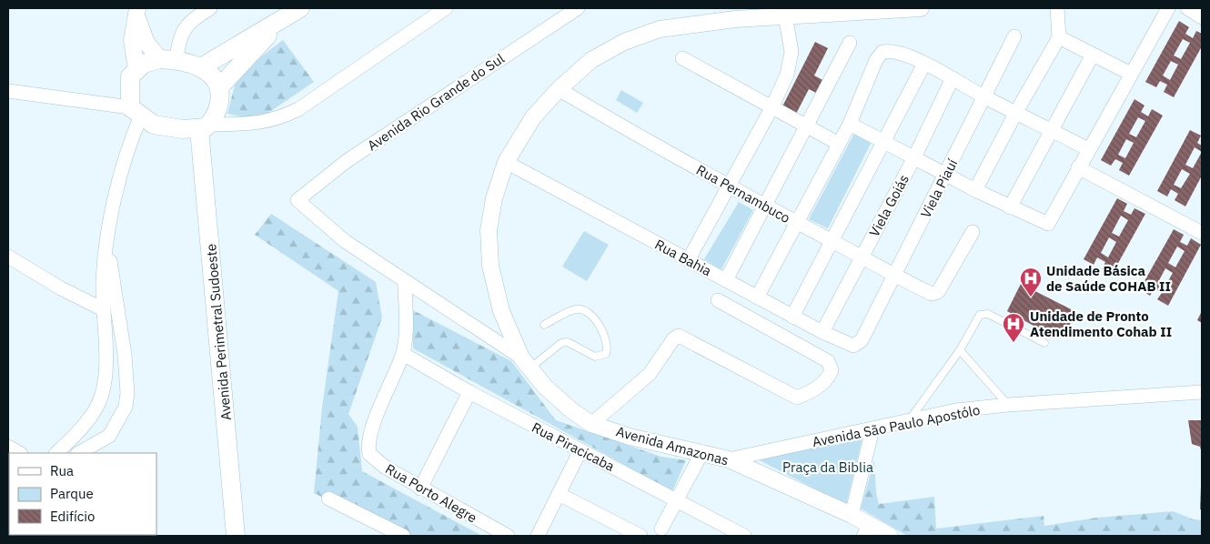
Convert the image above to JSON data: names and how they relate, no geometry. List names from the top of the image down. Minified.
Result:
{"streets":{"main road":["Avenida Perimetral Sudoeste"],"street":["Avenida Rio Grande do Sul","Viela Piauí","Rua Pernambuco","Viela Goiás","Rua Bahia","Avenida São Paulo Apostólo","Avenida Amazonas","Rua Piracicaba","Rua Porto Alegre"]},"crossings":[["Avenida Rio Grande do Sul","Avenida Amazonas"],["Viela Piauí","Rua Pernambuco"],["Viela Piauí","Rua Bahia"],["Rua Pernambuco","Viela Goiás"],["Rua Pernambuco","Avenida Amazonas"],["Viela Goiás","Rua Bahia"],["Rua Bahia","Avenida Amazonas"],["Avenida São Paulo Apostólo","Avenida Amazonas"],["Avenida Amazonas","Rua Porto Alegre"],["Rua Piracicaba","Rua Porto Alegre"]],"parks":["Praça da Biblia"],"places":{"hospital":["Unidade Básica de Saúde COHAB II","Unidade de Pronto Atendimento Cohab II"]},"legend":["Rua","Parque","Edifício"]}
